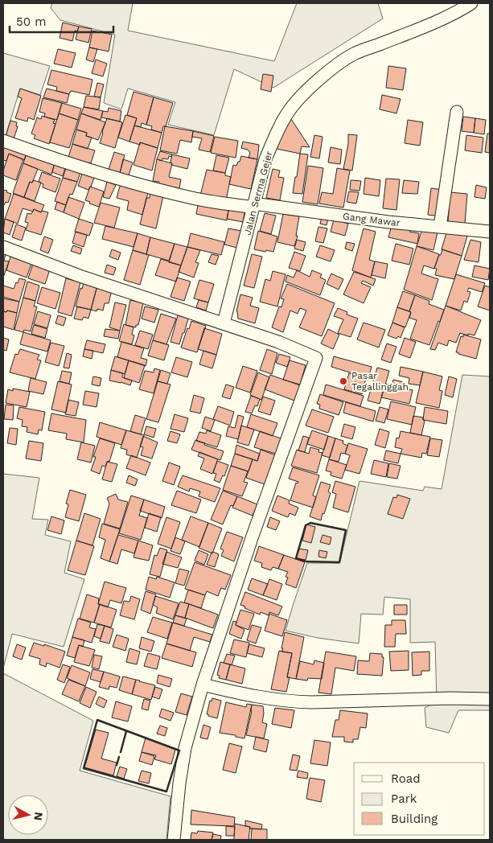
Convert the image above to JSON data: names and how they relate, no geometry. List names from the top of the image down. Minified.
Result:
{"streets":{"street":["Jalan Serma Gejer","Gang Mawar"]},"crossings":[["Jalan Serma Gejer","Gang Mawar"]],"places":["Pasar Tegallinggah"],"legend":["Road","Park","Building"],"scale_bar":"50 m","north":"right"}
